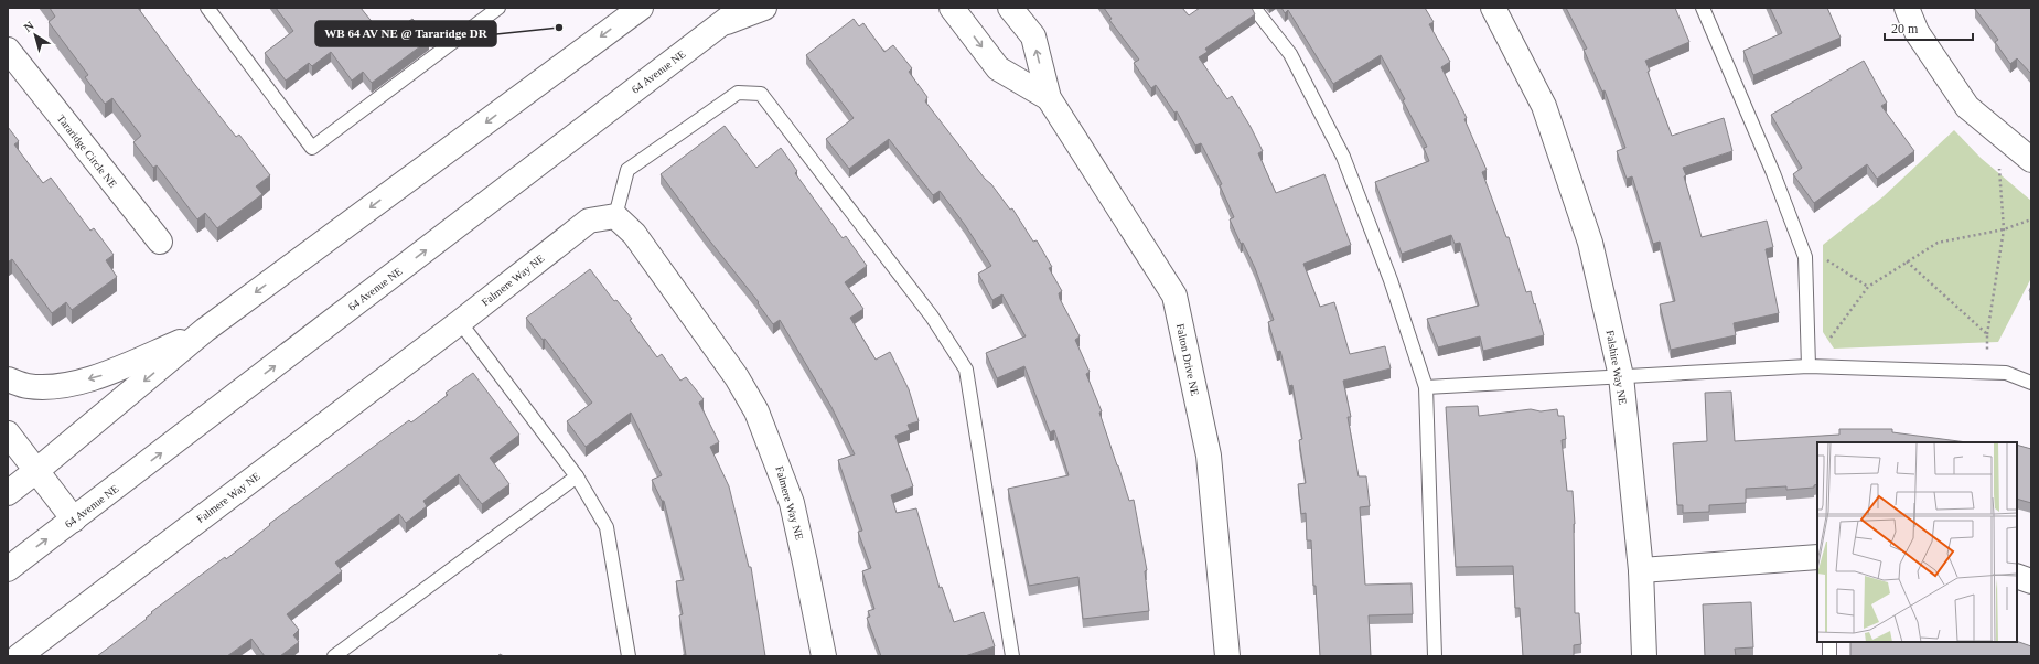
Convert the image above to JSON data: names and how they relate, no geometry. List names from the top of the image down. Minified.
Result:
{"streets":{"street":["64 Avenue NE","Tararidge Circle NE","Falmere Way NE","Falton Drive NE","Falshire Way NE"]},"places":["WB 64 AV NE @ Tararidge DR"],"scale_bar":"20 m","north":"top left"}
